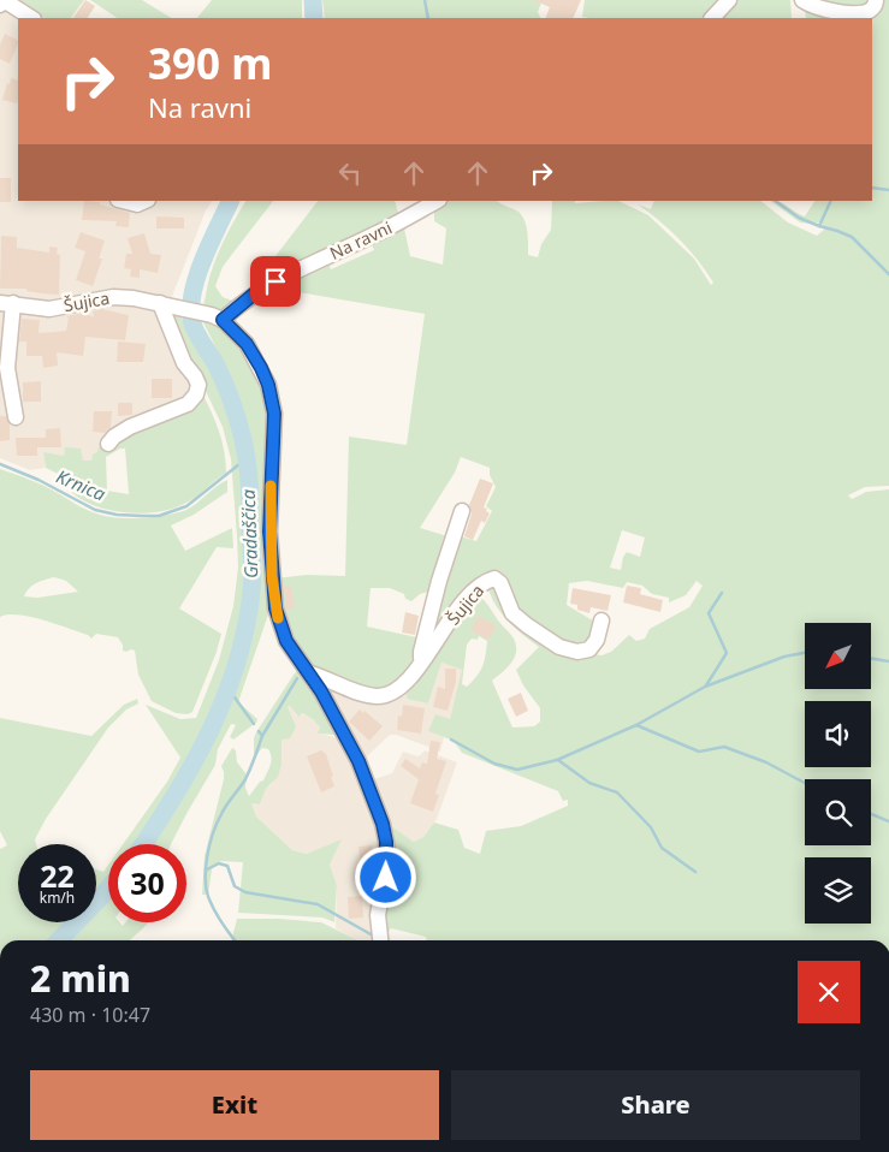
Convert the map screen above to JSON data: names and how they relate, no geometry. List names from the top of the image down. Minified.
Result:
{"streets":{"street":["Na ravni","Šujica"]},"crossings":[["Na ravni","Šujica"]],"water":["Krnica","Gradaščica"],"north":"bottom left","page":{"turn":["390 m","Na ravni"],"speed":"22 km/h","limit":"30","heading":["2 min","430 m · 10:47"],"buttons":["Exit","Share"]}}
